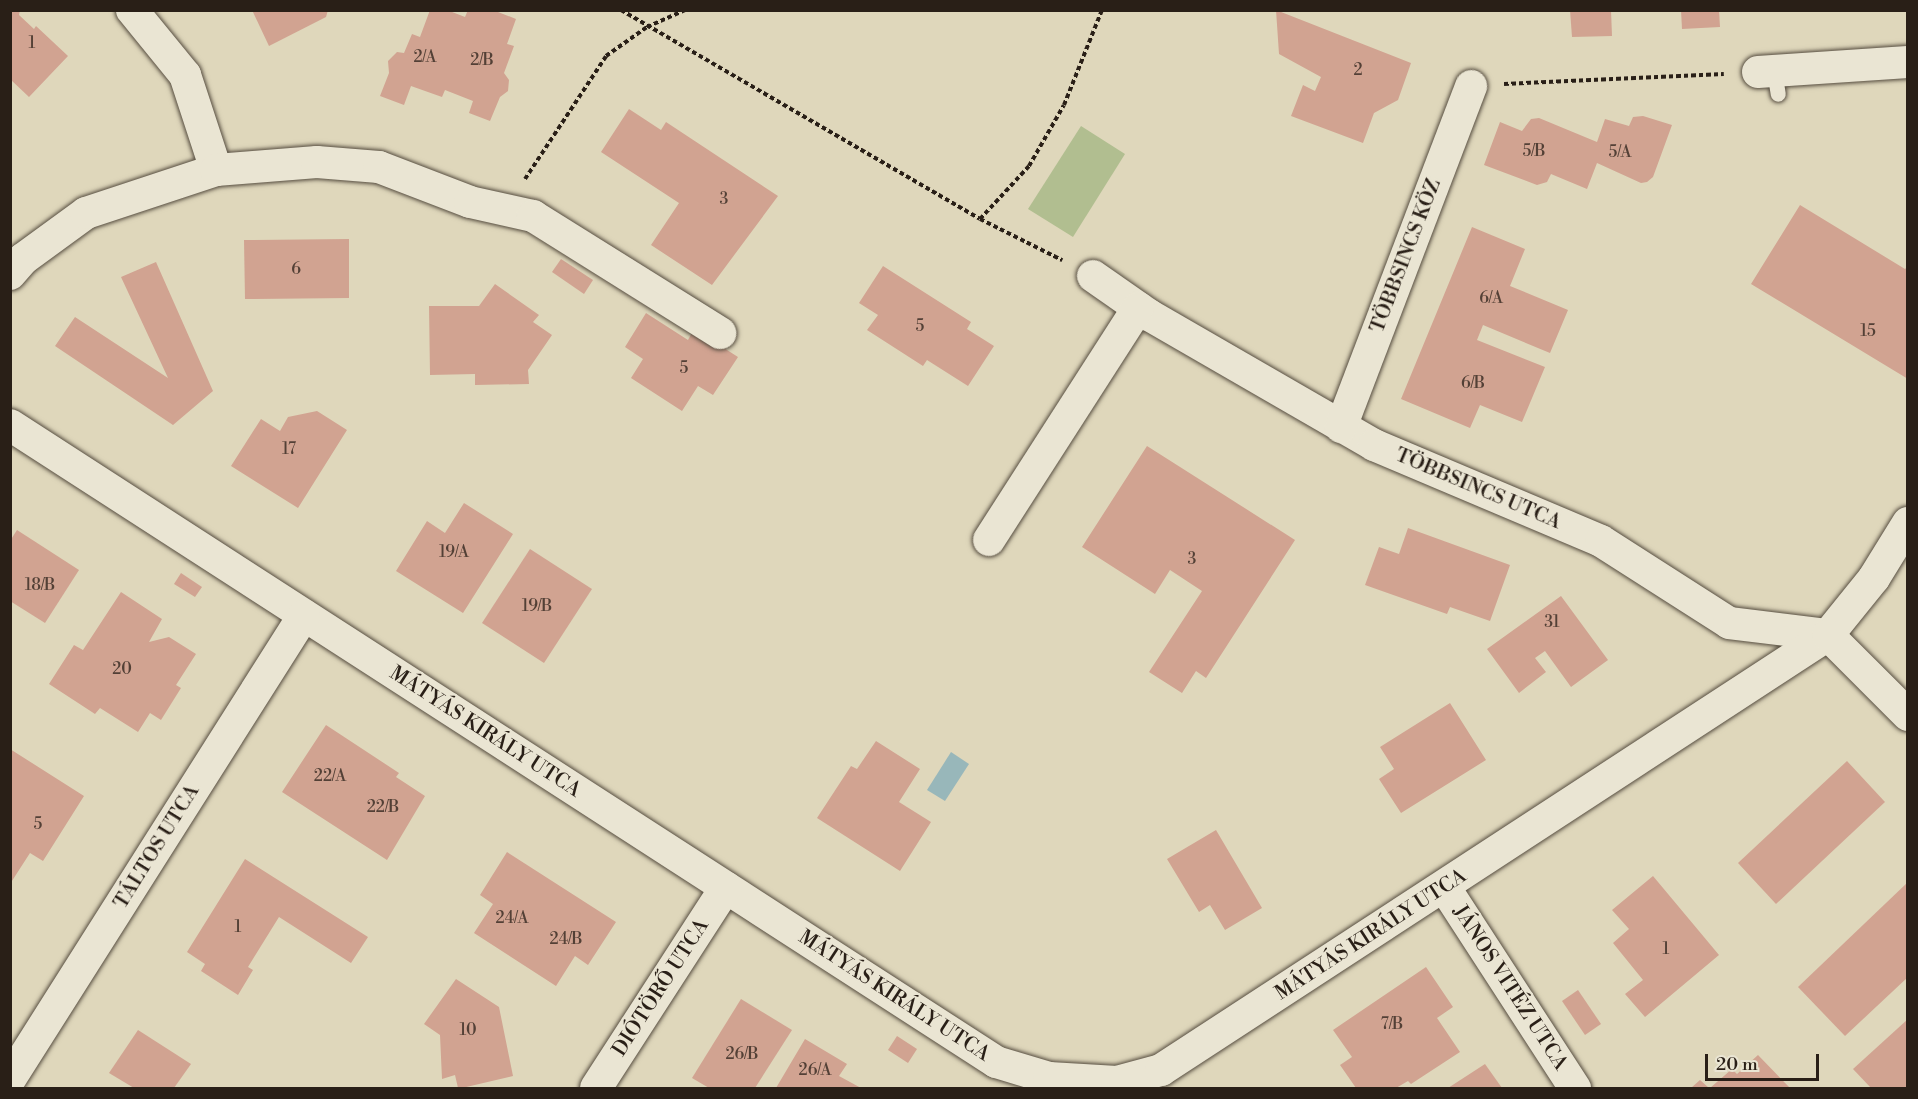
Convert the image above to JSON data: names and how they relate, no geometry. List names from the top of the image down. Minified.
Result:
{"streets":{"street":["TÖBBSINCS KÖZ","TÖBBSINCS UTCA","MÁTYÁS KIRÁLY UTCA","TÁLTOS UTCA","DIÓTÖRŐ UTCA","JÁNOS VITÉZ UTCA"]},"crossings":[["TÖBBSINCS KÖZ","TÖBBSINCS UTCA"],["TÖBBSINCS UTCA","MÁTYÁS KIRÁLY UTCA"],["MÁTYÁS KIRÁLY UTCA","TÁLTOS UTCA"],["MÁTYÁS KIRÁLY UTCA","DIÓTÖRŐ UTCA"],["MÁTYÁS KIRÁLY UTCA","JÁNOS VITÉZ UTCA"]],"house_numbers":["1","2/A","2/B","2","5/B","5/A","3","6","6/A","5","15","5","6/B","17","19/A","3","18/B","19/B","31","20","22/A","22/B","5","24/A","1","24/B","1","7/B","10","26/B","26/A"],"scale_bar":"20 m"}
